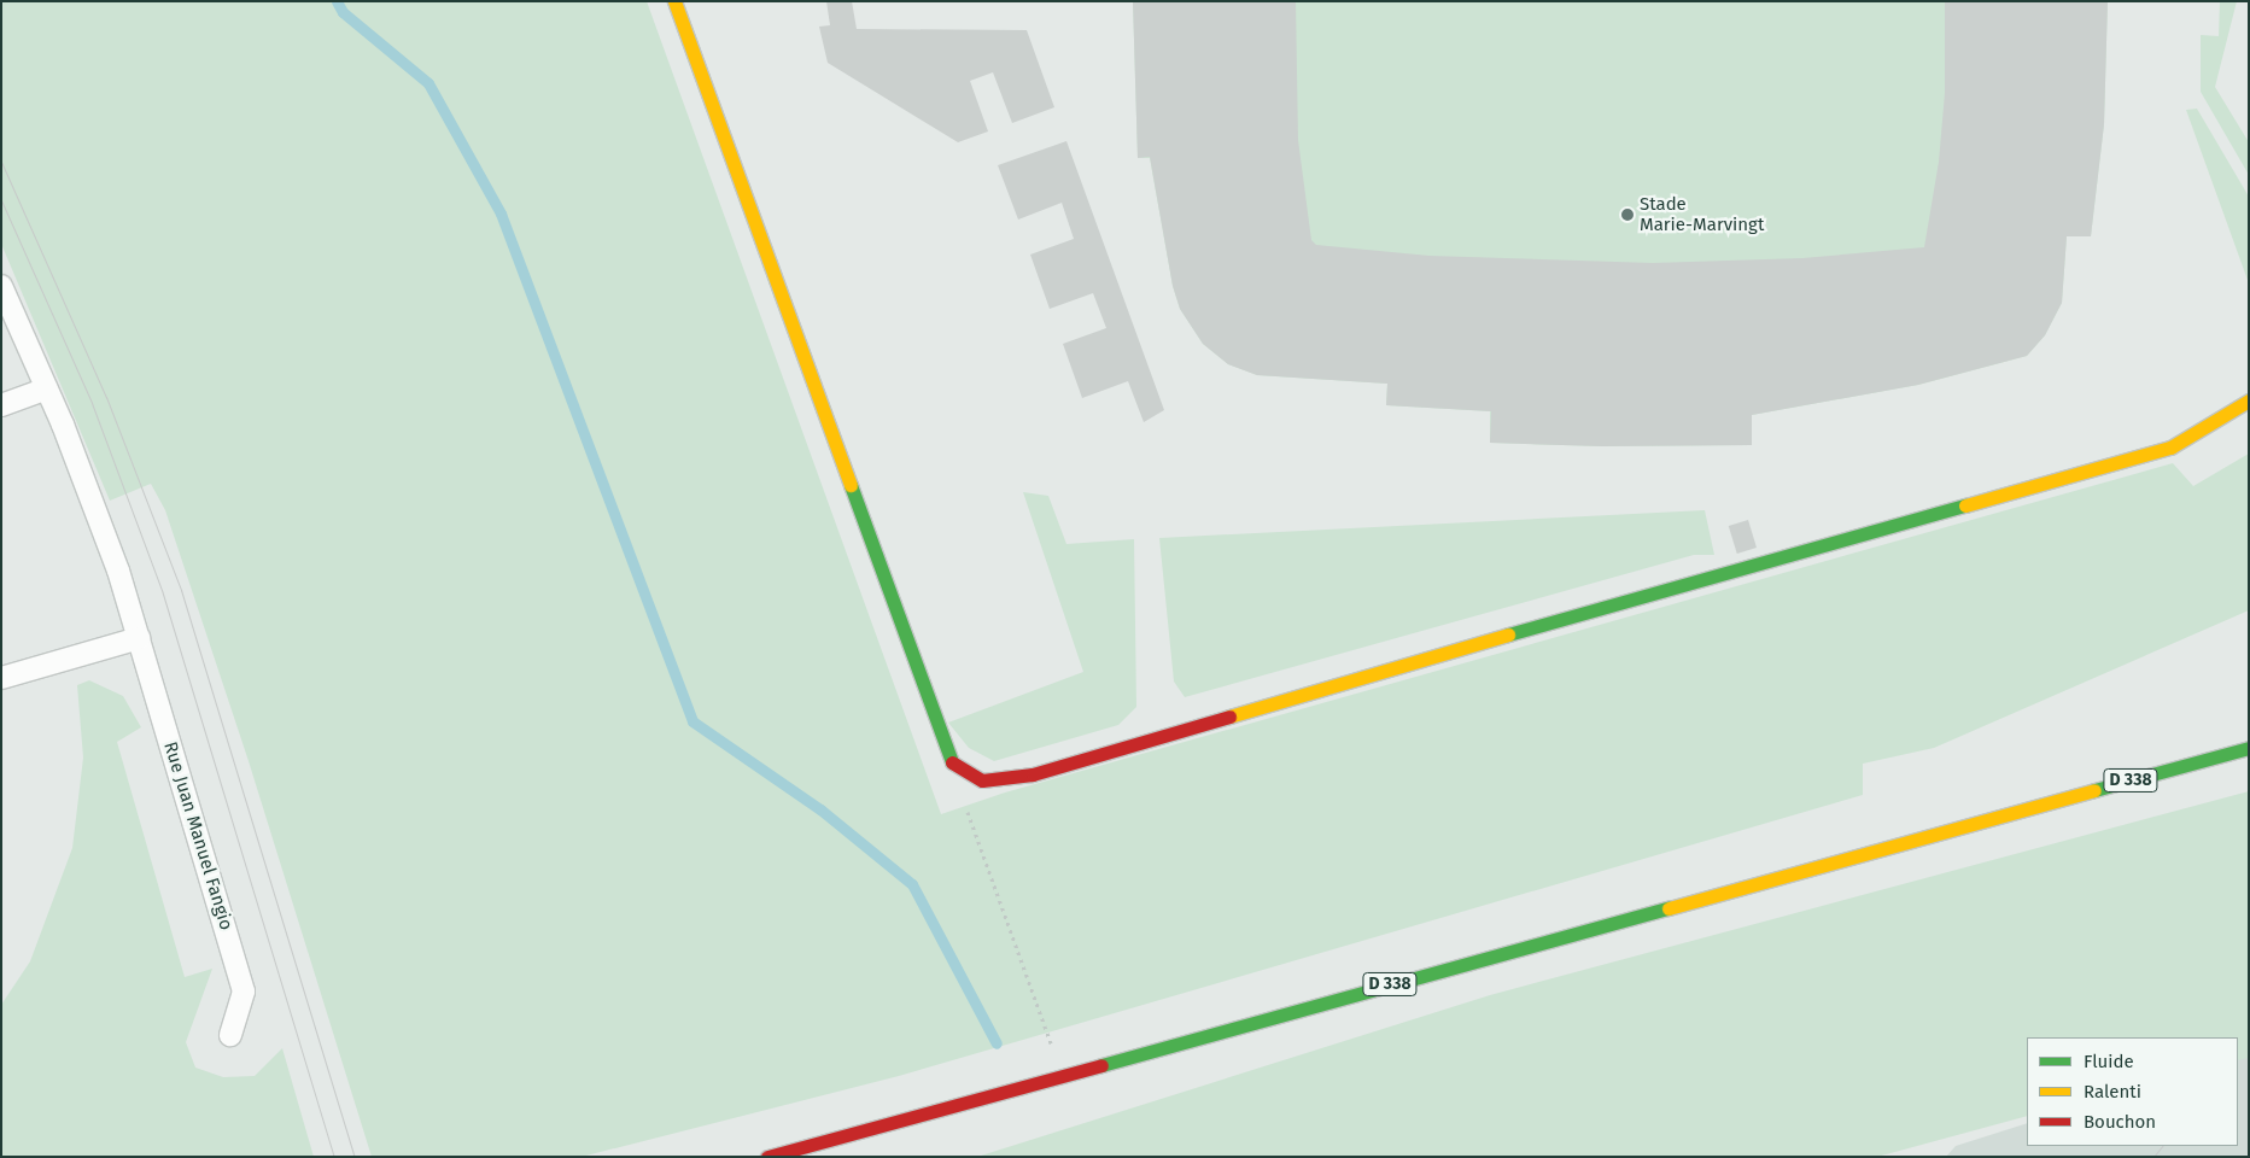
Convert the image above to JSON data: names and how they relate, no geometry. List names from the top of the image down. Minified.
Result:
{"streets":{"street":["D 338"],"lane":["Rue Juan Manuel Fangio"]},"places":["Stade Marie-Marvingt"],"legend":["Fluide","Ralenti","Bouchon"]}
